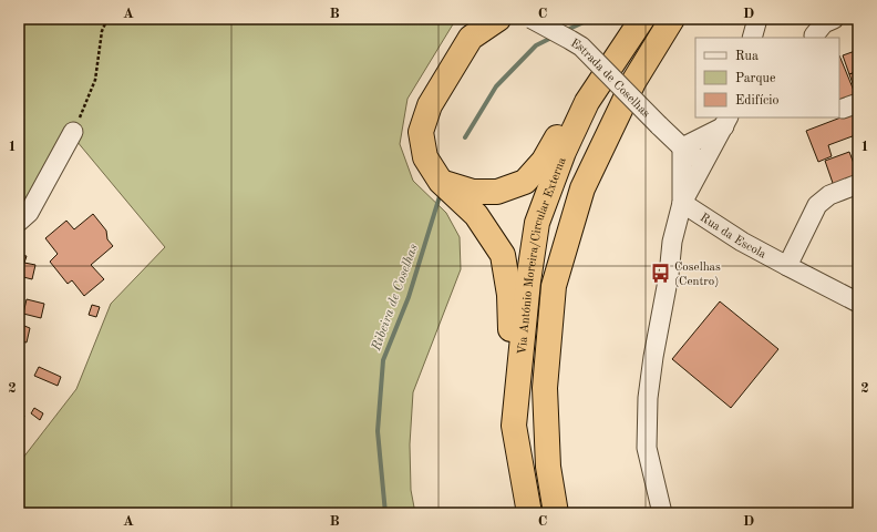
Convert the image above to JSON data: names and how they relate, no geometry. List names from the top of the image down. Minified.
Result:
{"streets":{"highway":["Via António Moreira/Circular Externa"],"street":["Estrada de Coselhas","Rua da Escola"]},"water":["Ribeira de Coselhas"],"places":{"bus stop":["Coselhas (Centro)"]},"legend":["Rua","Parque","Edifício"],"grid":{"columns":["A","B","C","D"],"rows":["1","2"]}}
